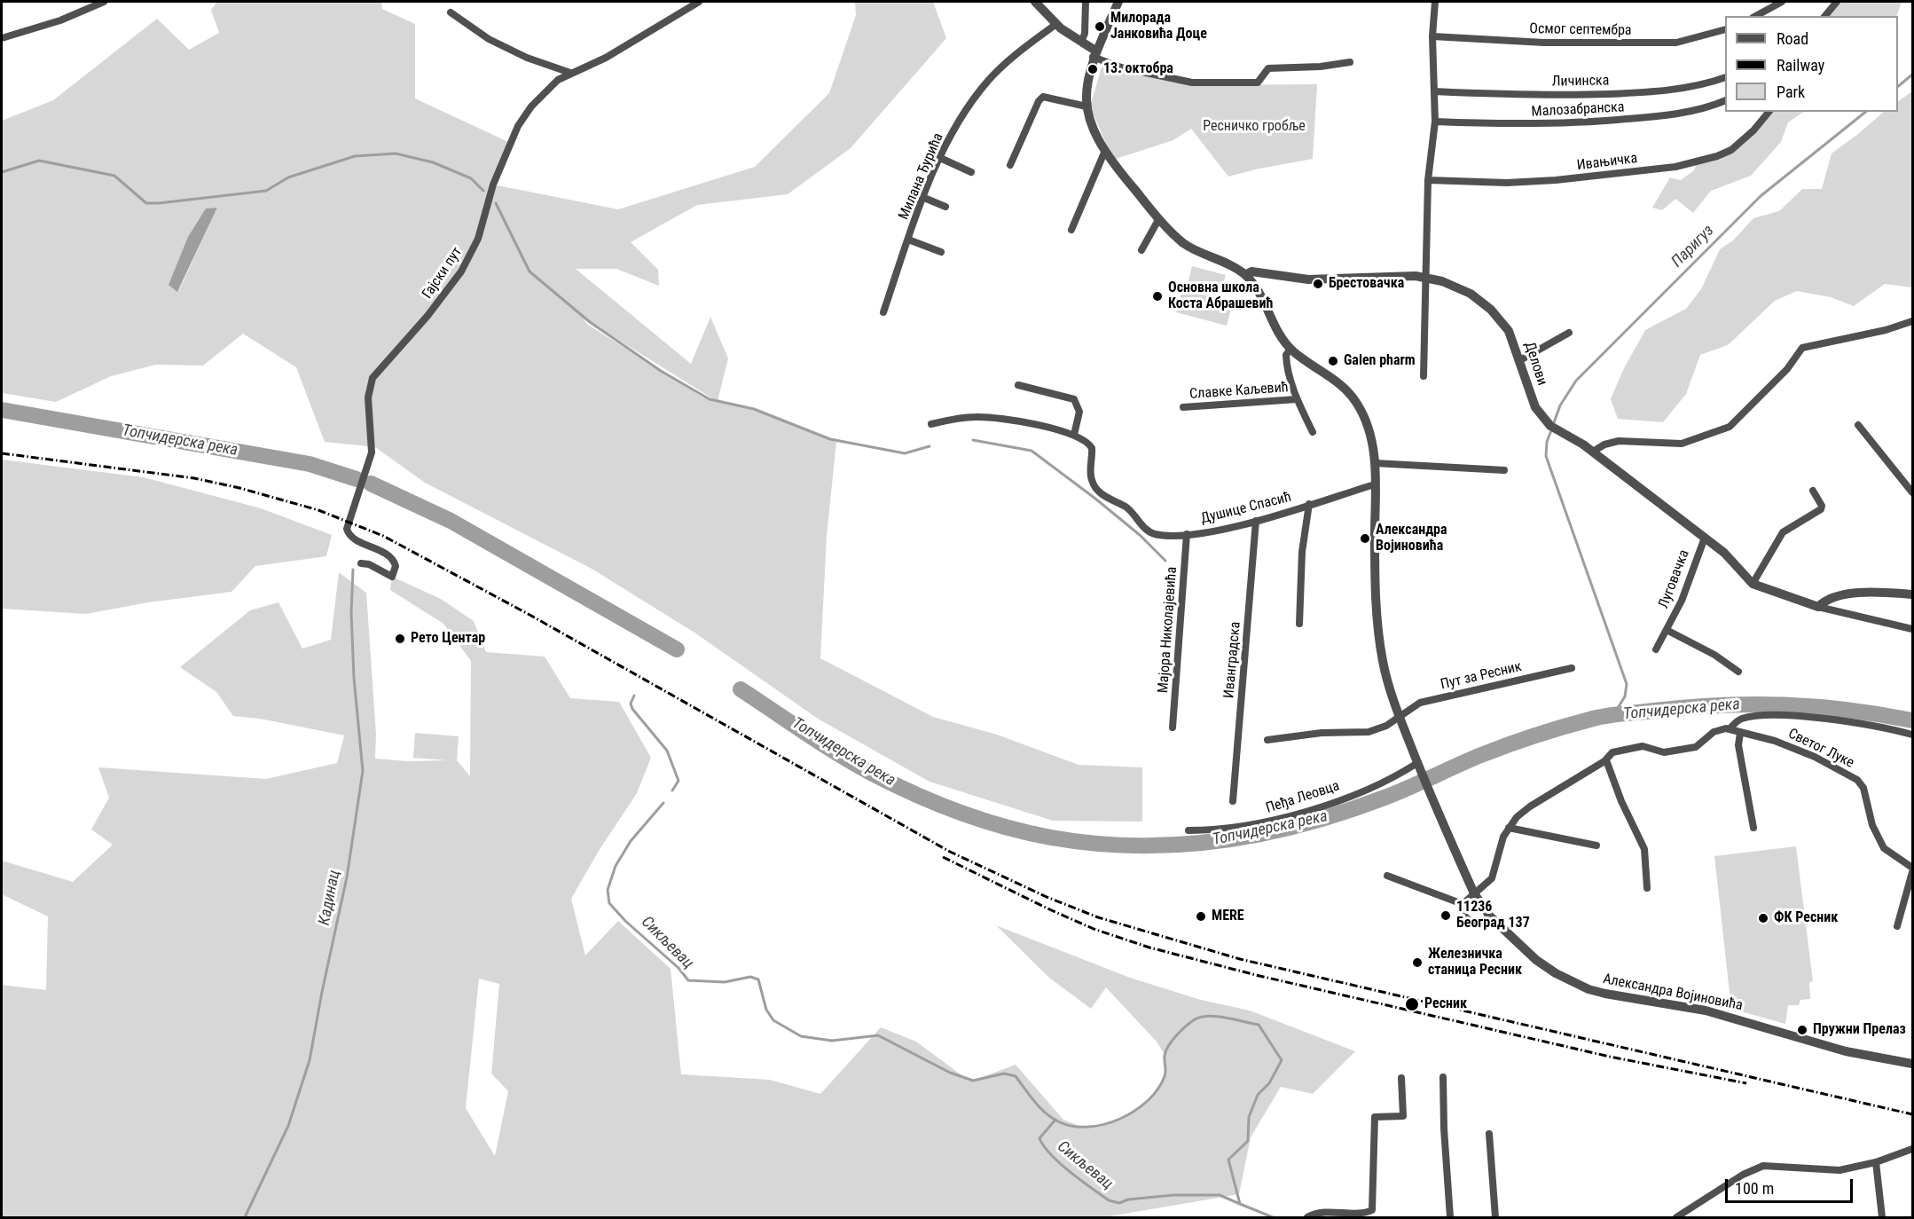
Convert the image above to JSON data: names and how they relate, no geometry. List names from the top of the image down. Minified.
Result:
{"streets":{"street":["Осмог септембра","Личинска","Малозабранска","Ивањичка","Милана Ђурића","Гајски пут","Делови","Славке Каљевић","Душице Спасић","Луговачка","Мајора Николајевића","Иванградска","Пут за Ресник","Светог Луке","Пеђа Леовца","Александра Војиновића"]},"crossings":[["Делови","Луговачка"],["Делови","Александра Војиновића"],["Славке Каљевић","Александра Војиновића"],["Душице Спасић","Мајора Николајевића"],["Душице Спасић","Иванградска"],["Душице Спасић","Александра Војиновића"],["Пут за Ресник","Александра Војиновића"],["Пеђа Леовца","Александра Војиновића"]],"water":["Паригуз","Топчидерска река","Кадинац","Сикљевац"],"parks":["Ресничко гробље"],"places":["Милорада Јанковића Доце","13. октобра","Брестовачка","Основна школа Коста Абрашевић","Galen pharm","Александра Војиновића","Рето Центар","11236 Београд 137","MERE","ФК Ресник","Железничка станица Ресник","Ресник","Пружни Прелаз"],"legend":["Road","Railway","Park"],"scale_bar":"100 m"}
